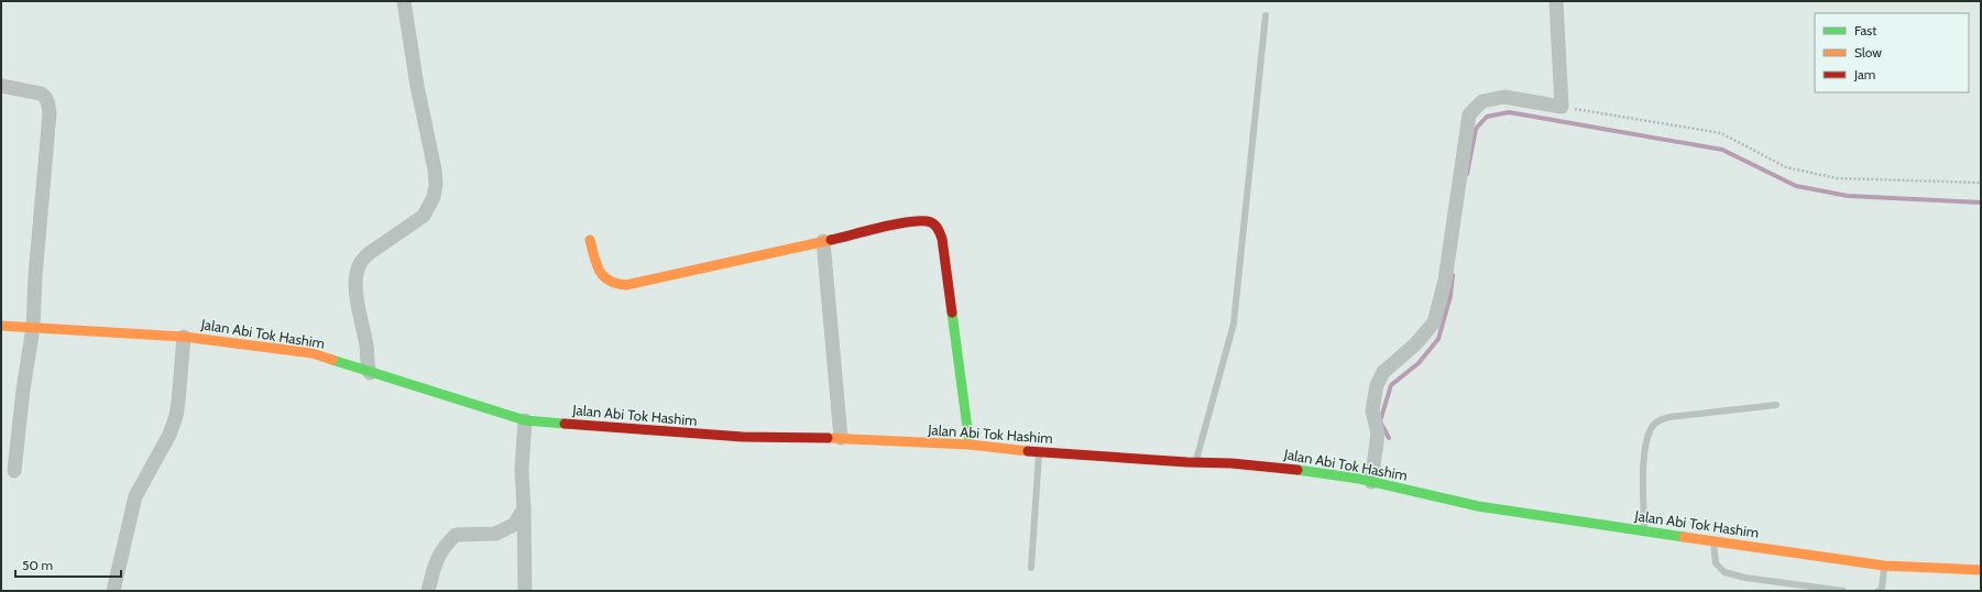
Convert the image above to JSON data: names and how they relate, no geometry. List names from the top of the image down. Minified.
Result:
{"streets":{"main road":["Jalan Abi Tok Hashim"]},"legend":["Fast","Slow","Jam"],"scale_bar":"50 m"}
